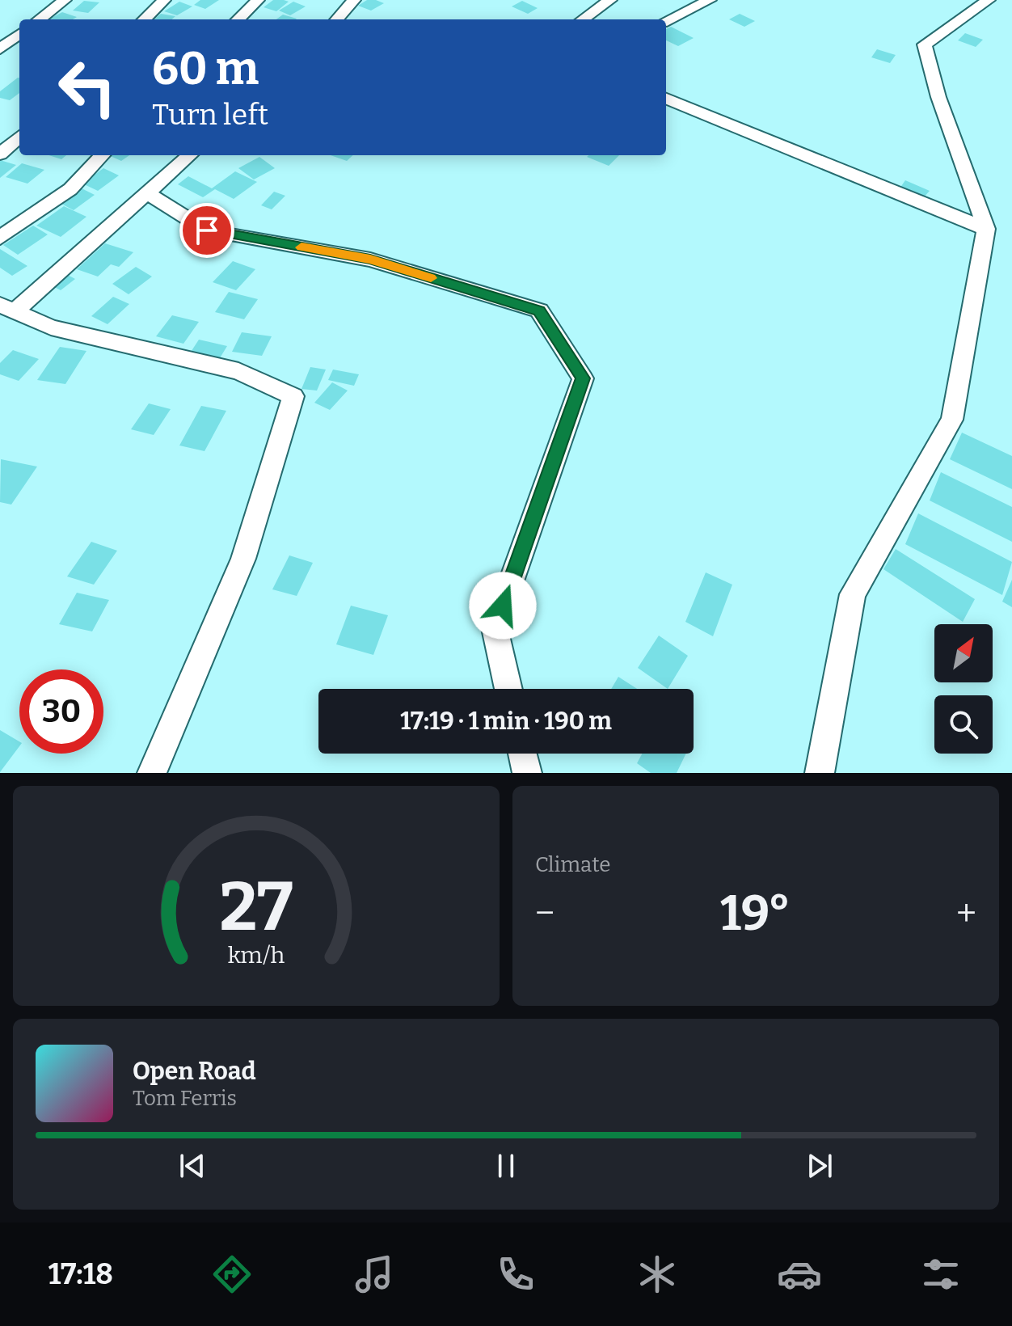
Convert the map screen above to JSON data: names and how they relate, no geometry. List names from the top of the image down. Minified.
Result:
{"north":"top right","page":{"turn":["60 m","Turn left"],"limit":"30","trip":"17:19 · 1 min · 190 m","tile":"Climate","heat":["−","19°","+"],"song":["Open Road","Tom Ferris"],"tabs":"17:18","gauge":["27","km/h"]}}
